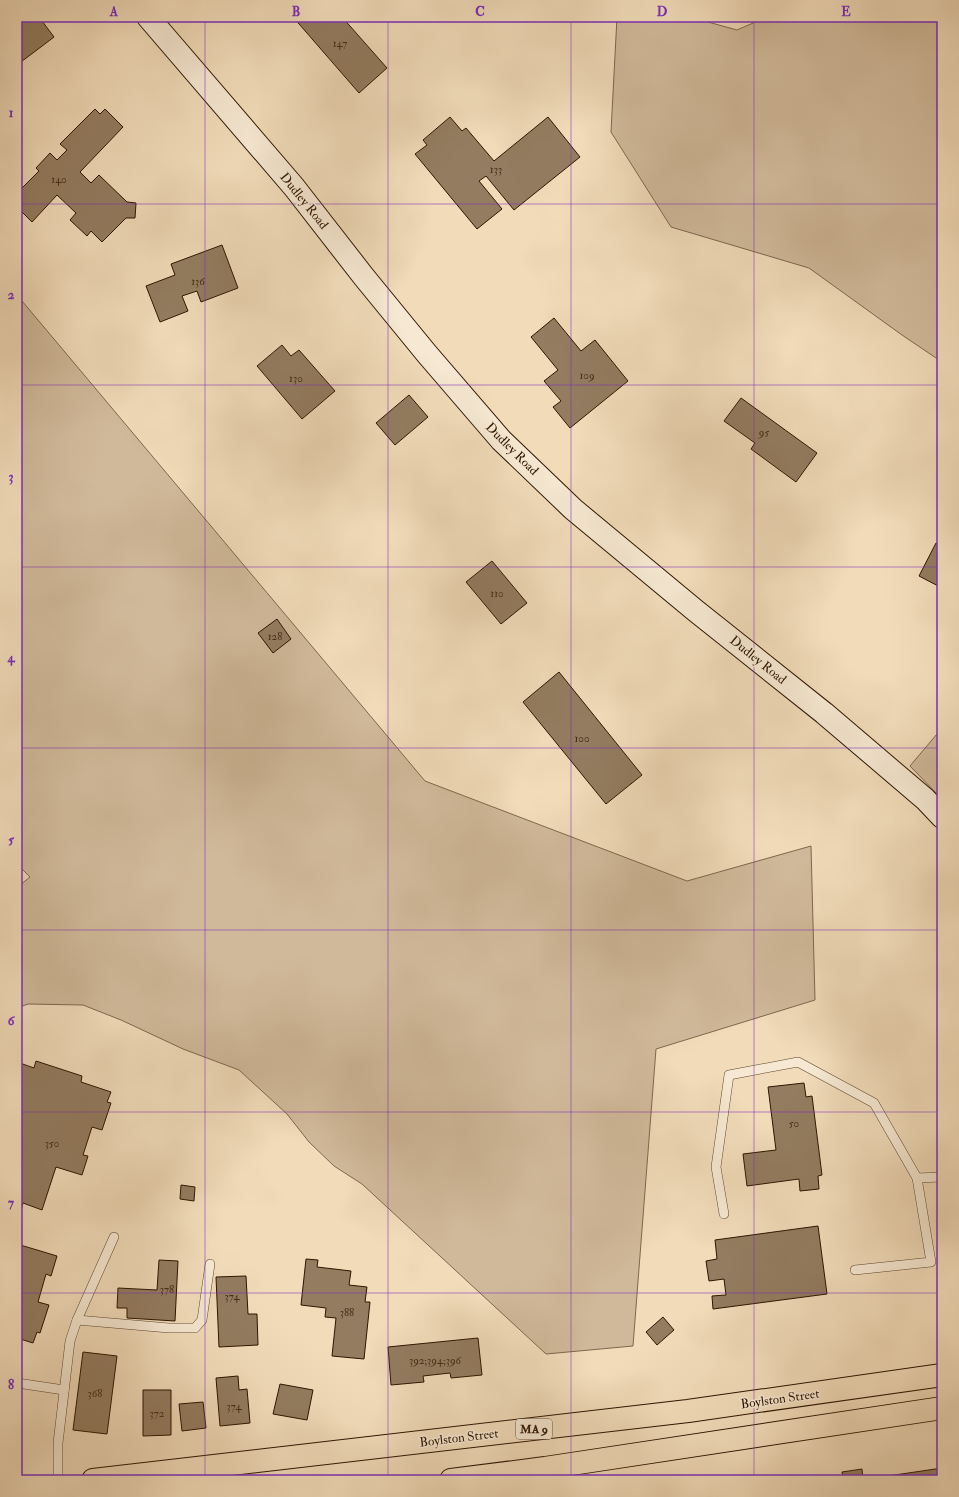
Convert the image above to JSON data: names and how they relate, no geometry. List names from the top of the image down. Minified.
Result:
{"streets":{"highway":["Boylston Street","MA 9"],"street":["Dudley Road"]},"house_numbers":["147","133","140","136","109","130","95","110","128","100","50","350","378","374","388","392;394;396","368","374","372"],"grid":{"columns":["A","B","C","D","E"],"rows":["1","2","3","4","5","6","7","8"]}}
